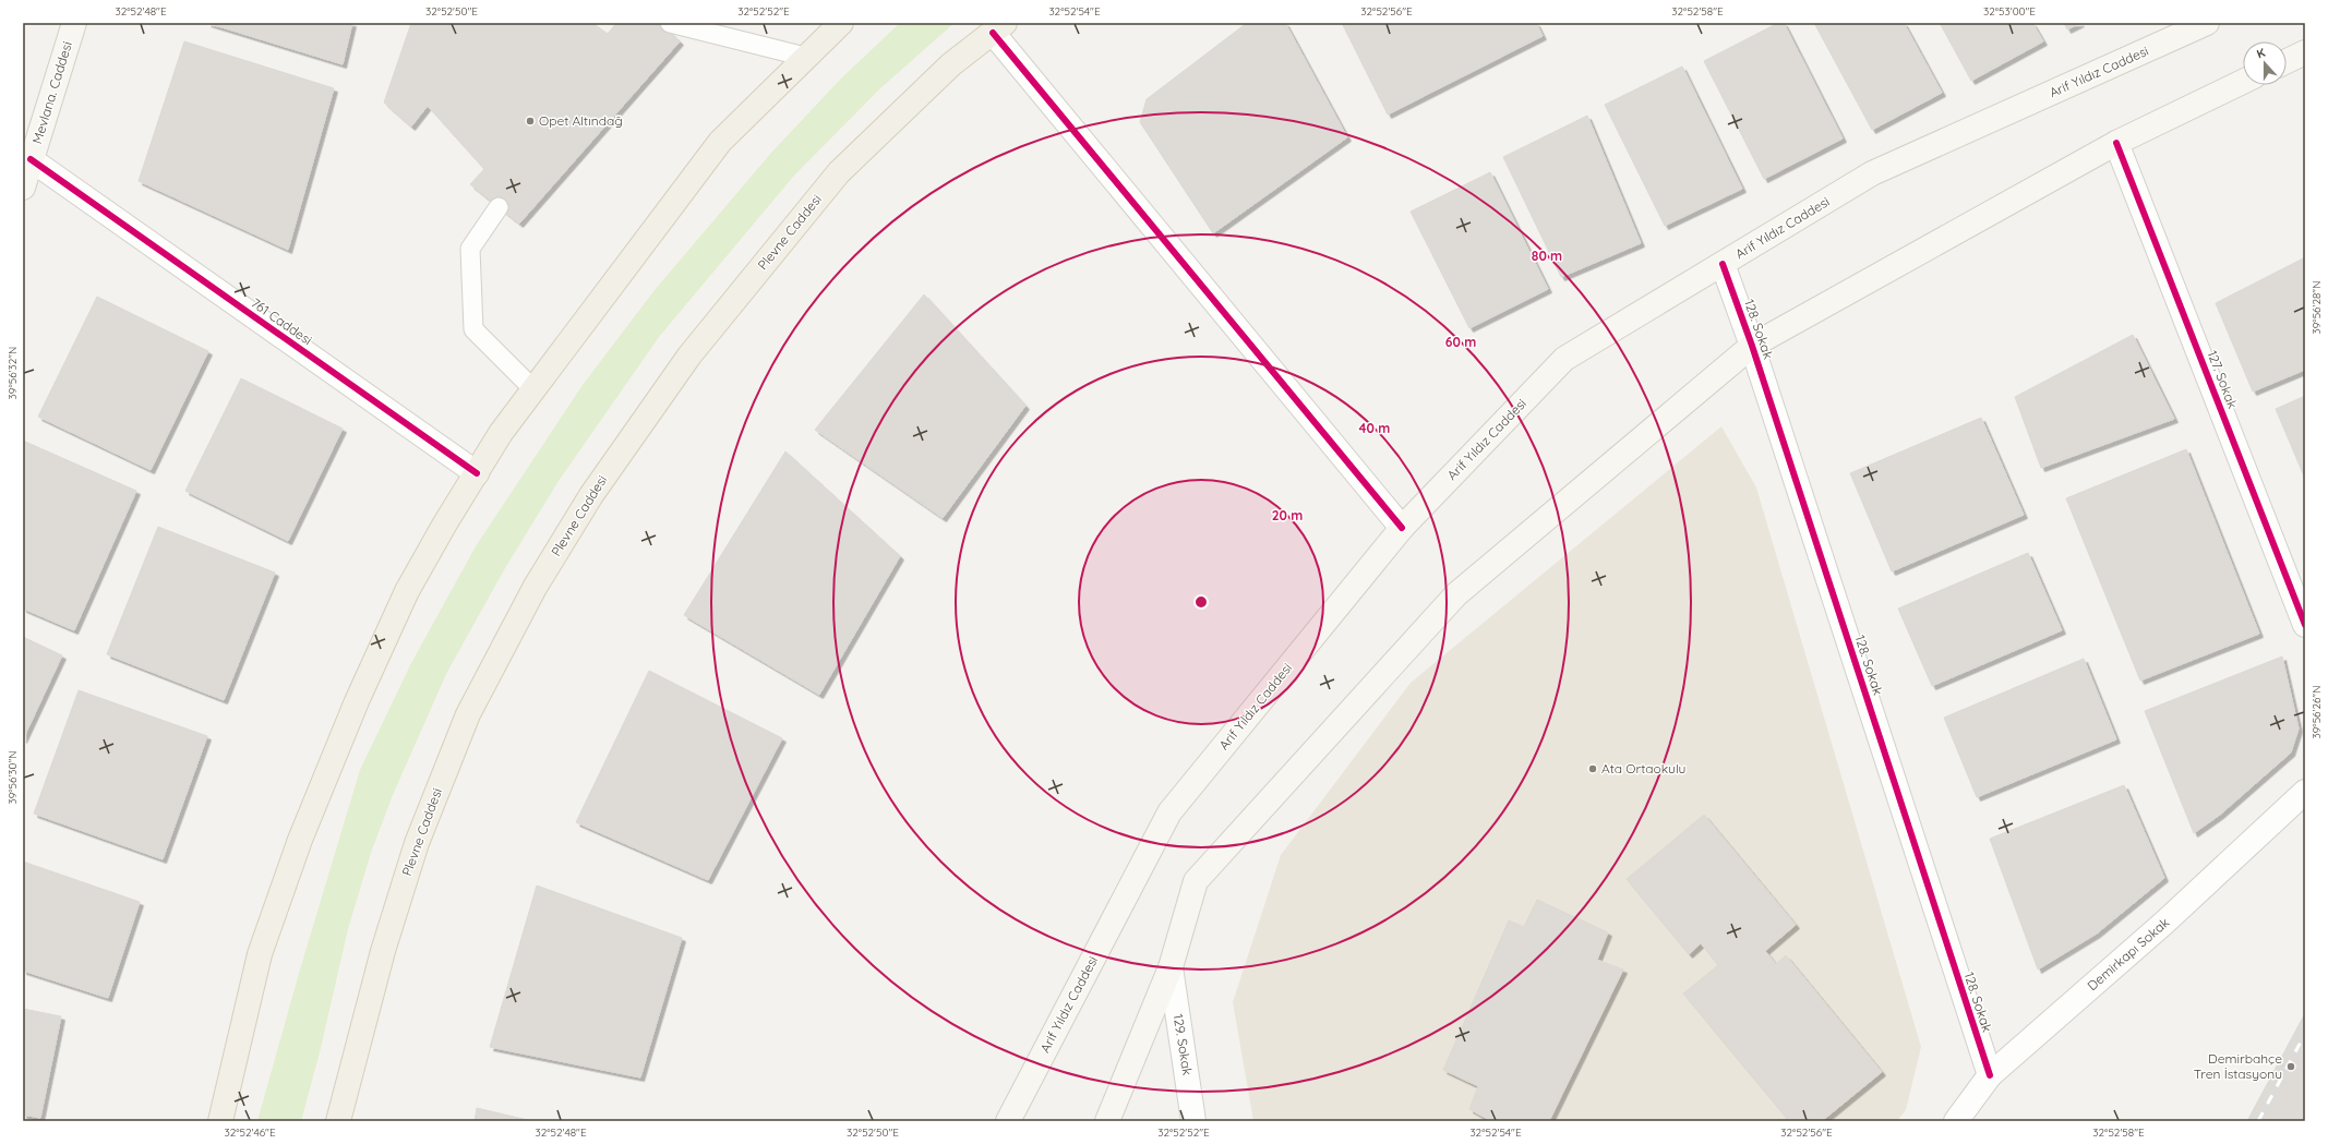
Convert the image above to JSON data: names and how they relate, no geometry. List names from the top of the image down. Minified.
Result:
{"streets":{"main road":["Arif Yıldız Caddesi","Mevlana. Caddesi","Plevne Caddesi"],"street":["761 Caddesi","128. Sokak","127. Sokak","Demirkapı Sokak","129. Sokak"]},"crossings":[["Arif Yıldız Caddesi","128. Sokak"],["Mevlana. Caddesi","761 Caddesi"],["128. Sokak","Demirkapı Sokak"]],"places":["Opet Altındağ","Ata Ortaokulu","Demirbahçe Tren İstasyonu"],"north":"top","coordinates":["32°52'48\"E","32°52'50\"E","32°52'52\"E","32°52'54\"E","32°52'56\"E","32°52'58\"E","32°53'00\"E","39°56'28\"N","39°56'32\"N","39°56'26\"N","39°56'30\"N","32°52'46\"E"],"rings":["80 m","60 m","40 m","20 m"]}
